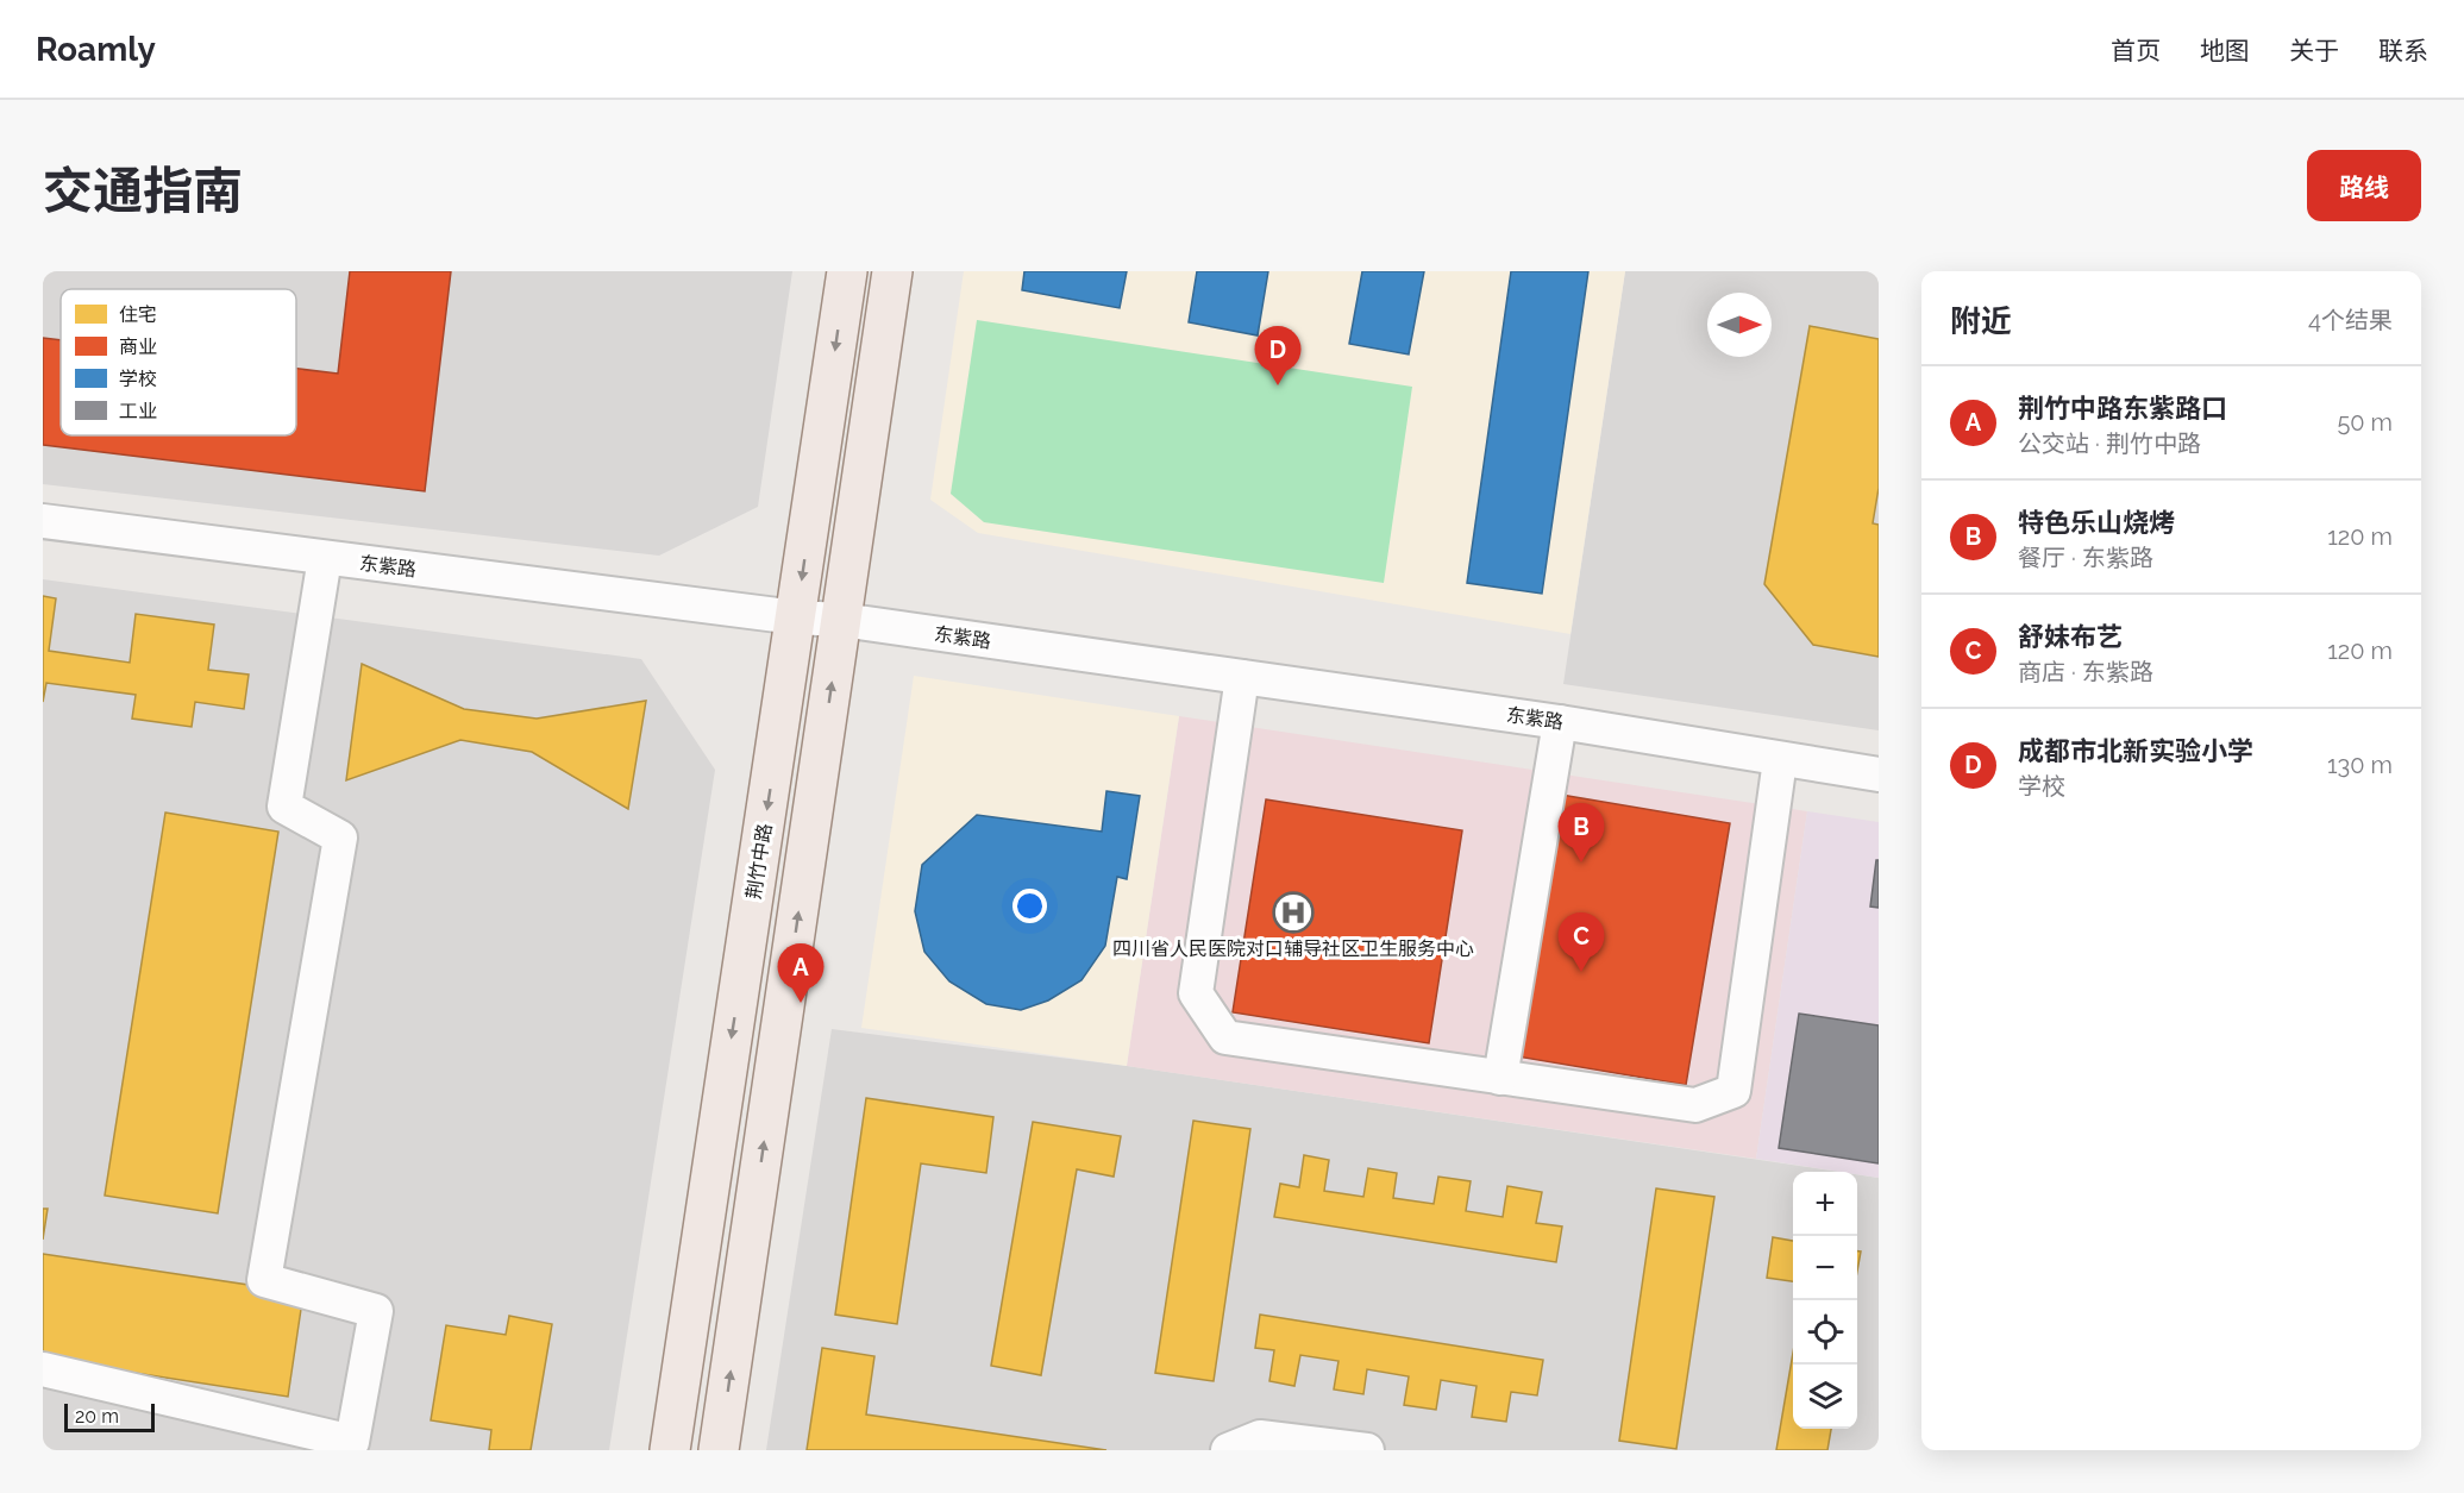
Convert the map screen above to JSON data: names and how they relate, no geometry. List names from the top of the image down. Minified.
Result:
{"streets":{"main road":["荆竹中路"],"street":["东紫路"]},"crossings":[["东紫路","荆竹中路"]],"places":{"hospital":["四川省人民医院对口辅导社区卫生服务中心"]},"legend":["住宅","商业","学校","工业"],"scale_bar":"20 m","north":"right","page":{"header":"Roamly","nav":["首页","地图","关于","联系"],"title":"交通指南","buttons":"路线","heading":["附近","4个结果"],"pins":["D","B","C","A"],"list":[{"mark":"A","name":"荆竹中路东紫路口","note":"公交站 · 荆竹中路","value":"50 m"},{"mark":"B","name":"特色乐山烧烤","note":"餐厅 · 东紫路","value":"120 m"},{"mark":"C","name":"舒妹布艺","note":"商店 · 东紫路","value":"120 m"},{"mark":"D","name":"成都市北新实验小学","note":"学校","value":"130 m"}],"map_buttons":["+","−"],"scale":"20 m"}}
